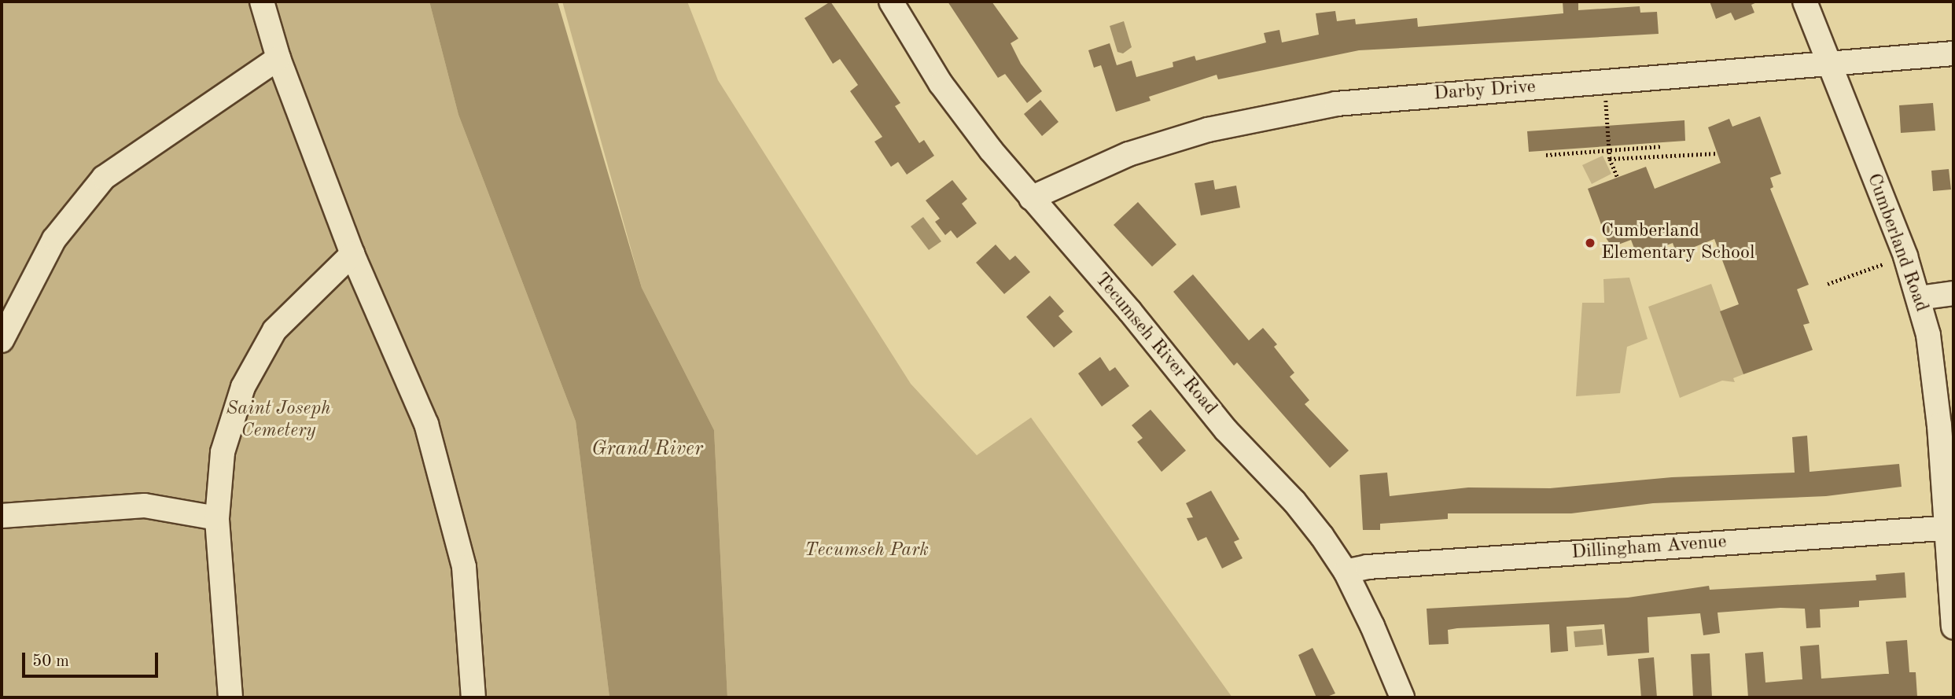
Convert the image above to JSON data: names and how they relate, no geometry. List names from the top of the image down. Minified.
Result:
{"streets":{"street":["Darby Drive","Cumberland Road","Tecumseh River Road","Dillingham Avenue"]},"crossings":[["Darby Drive","Cumberland Road"],["Darby Drive","Tecumseh River Road"],["Cumberland Road","Dillingham Avenue"],["Tecumseh River Road","Dillingham Avenue"]],"water":["Grand River"],"parks":["Saint Joseph Cemetery","Tecumseh Park"],"places":["Cumberland Elementary School"],"scale_bar":"50 m"}
